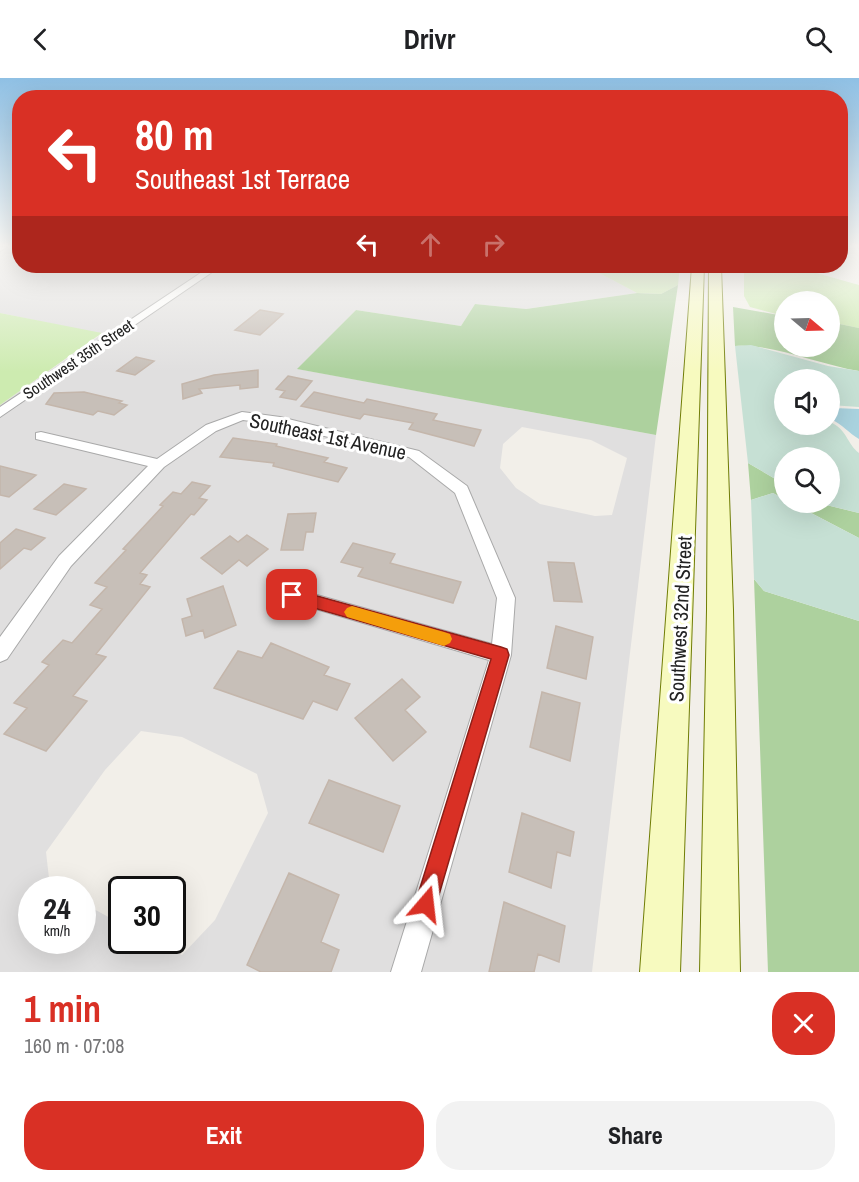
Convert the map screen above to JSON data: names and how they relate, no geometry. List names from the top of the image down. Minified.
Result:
{"streets":{"main road":["Southwest 32nd Street"],"street":["Southwest 35th Street","Southeast 1st Avenue"]},"north":"right","page":{"header":"Drivr","turn":["80 m","Southeast 1st Terrace"],"speed":"24 km/h","limit":"30","heading":["1 min","160 m · 07:08"],"buttons":["Exit","Share"]}}
